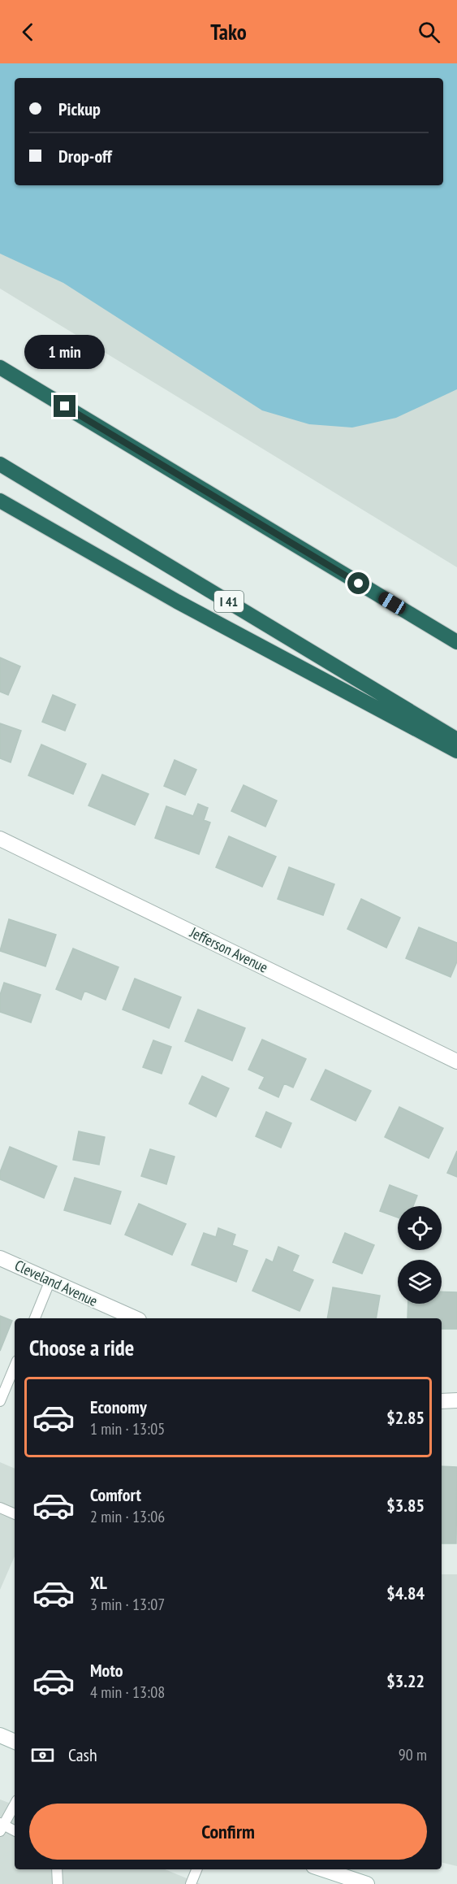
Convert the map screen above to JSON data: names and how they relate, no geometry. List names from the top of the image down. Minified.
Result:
{"streets":{"highway":["I 41"],"street":["Jefferson Avenue","Cleveland Avenue"]},"page":{"header":"Tako","banner":["Pickup","Drop-off"],"bubble":"1 min","heading":"Choose a ride","list":[{"name":"Economy","note":"1 min · 13:05","value":"$2.85"},{"name":"Comfort","note":"2 min · 13:06","value":"$3.85"},{"name":"XL","note":"3 min · 13:07","value":"$4.84"},{"name":"Moto","note":"4 min · 13:08","value":"$3.22"}],"pay":["Cash","90 m"],"buttons":"Confirm"}}
